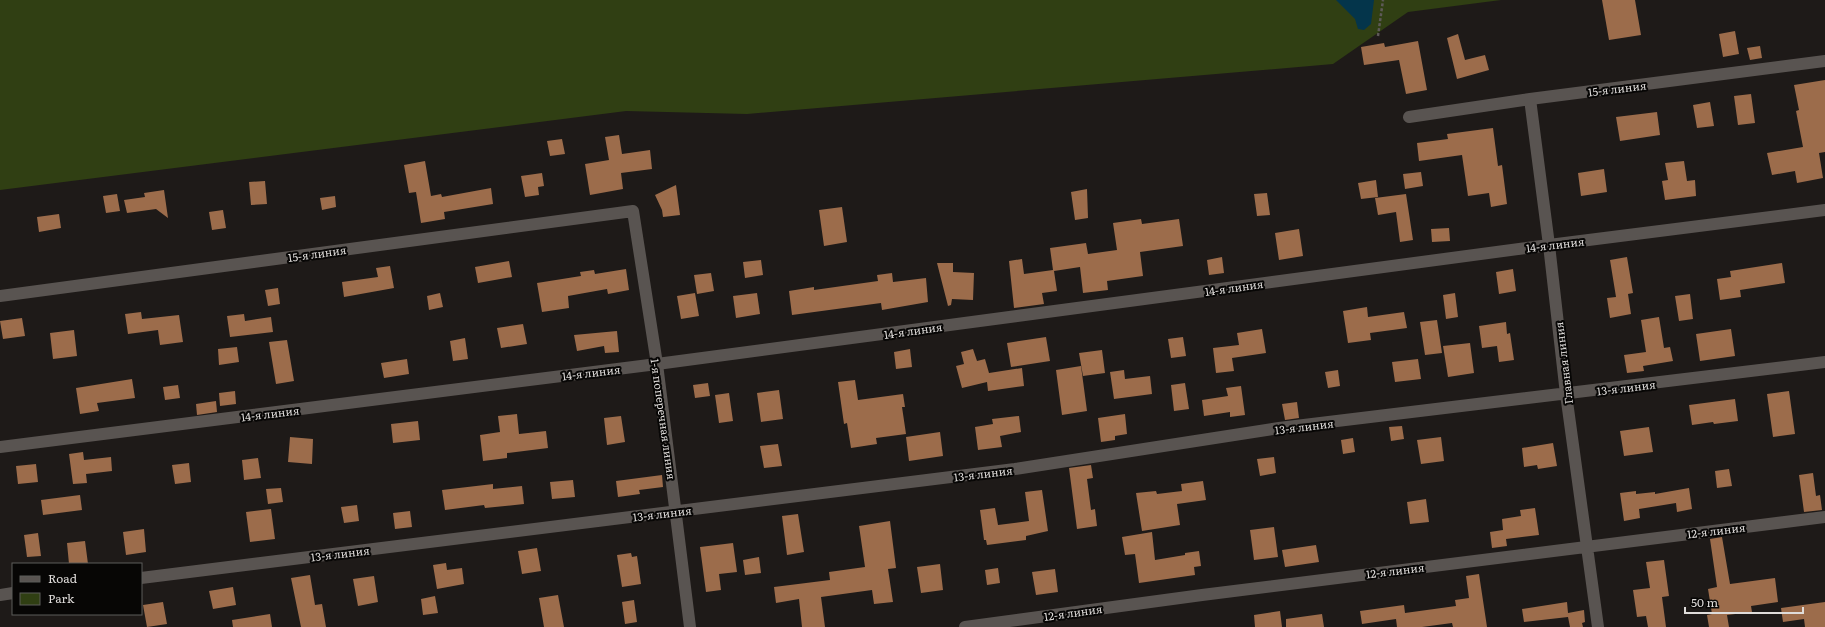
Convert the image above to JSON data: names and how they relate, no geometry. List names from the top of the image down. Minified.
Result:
{"streets":{"street":["15-я линия","14-я линия","Главная линия","13-я линия","1-я поперечная линия","12-я линия"]},"crossings":[["15-я линия","Главная линия"],["15-я линия","1-я поперечная линия"],["14-я линия","Главная линия"],["14-я линия","1-я поперечная линия"],["Главная линия","13-я линия"],["Главная линия","12-я линия"],["13-я линия","1-я поперечная линия"]],"legend":["Road","Park"],"scale_bar":"50 m"}
